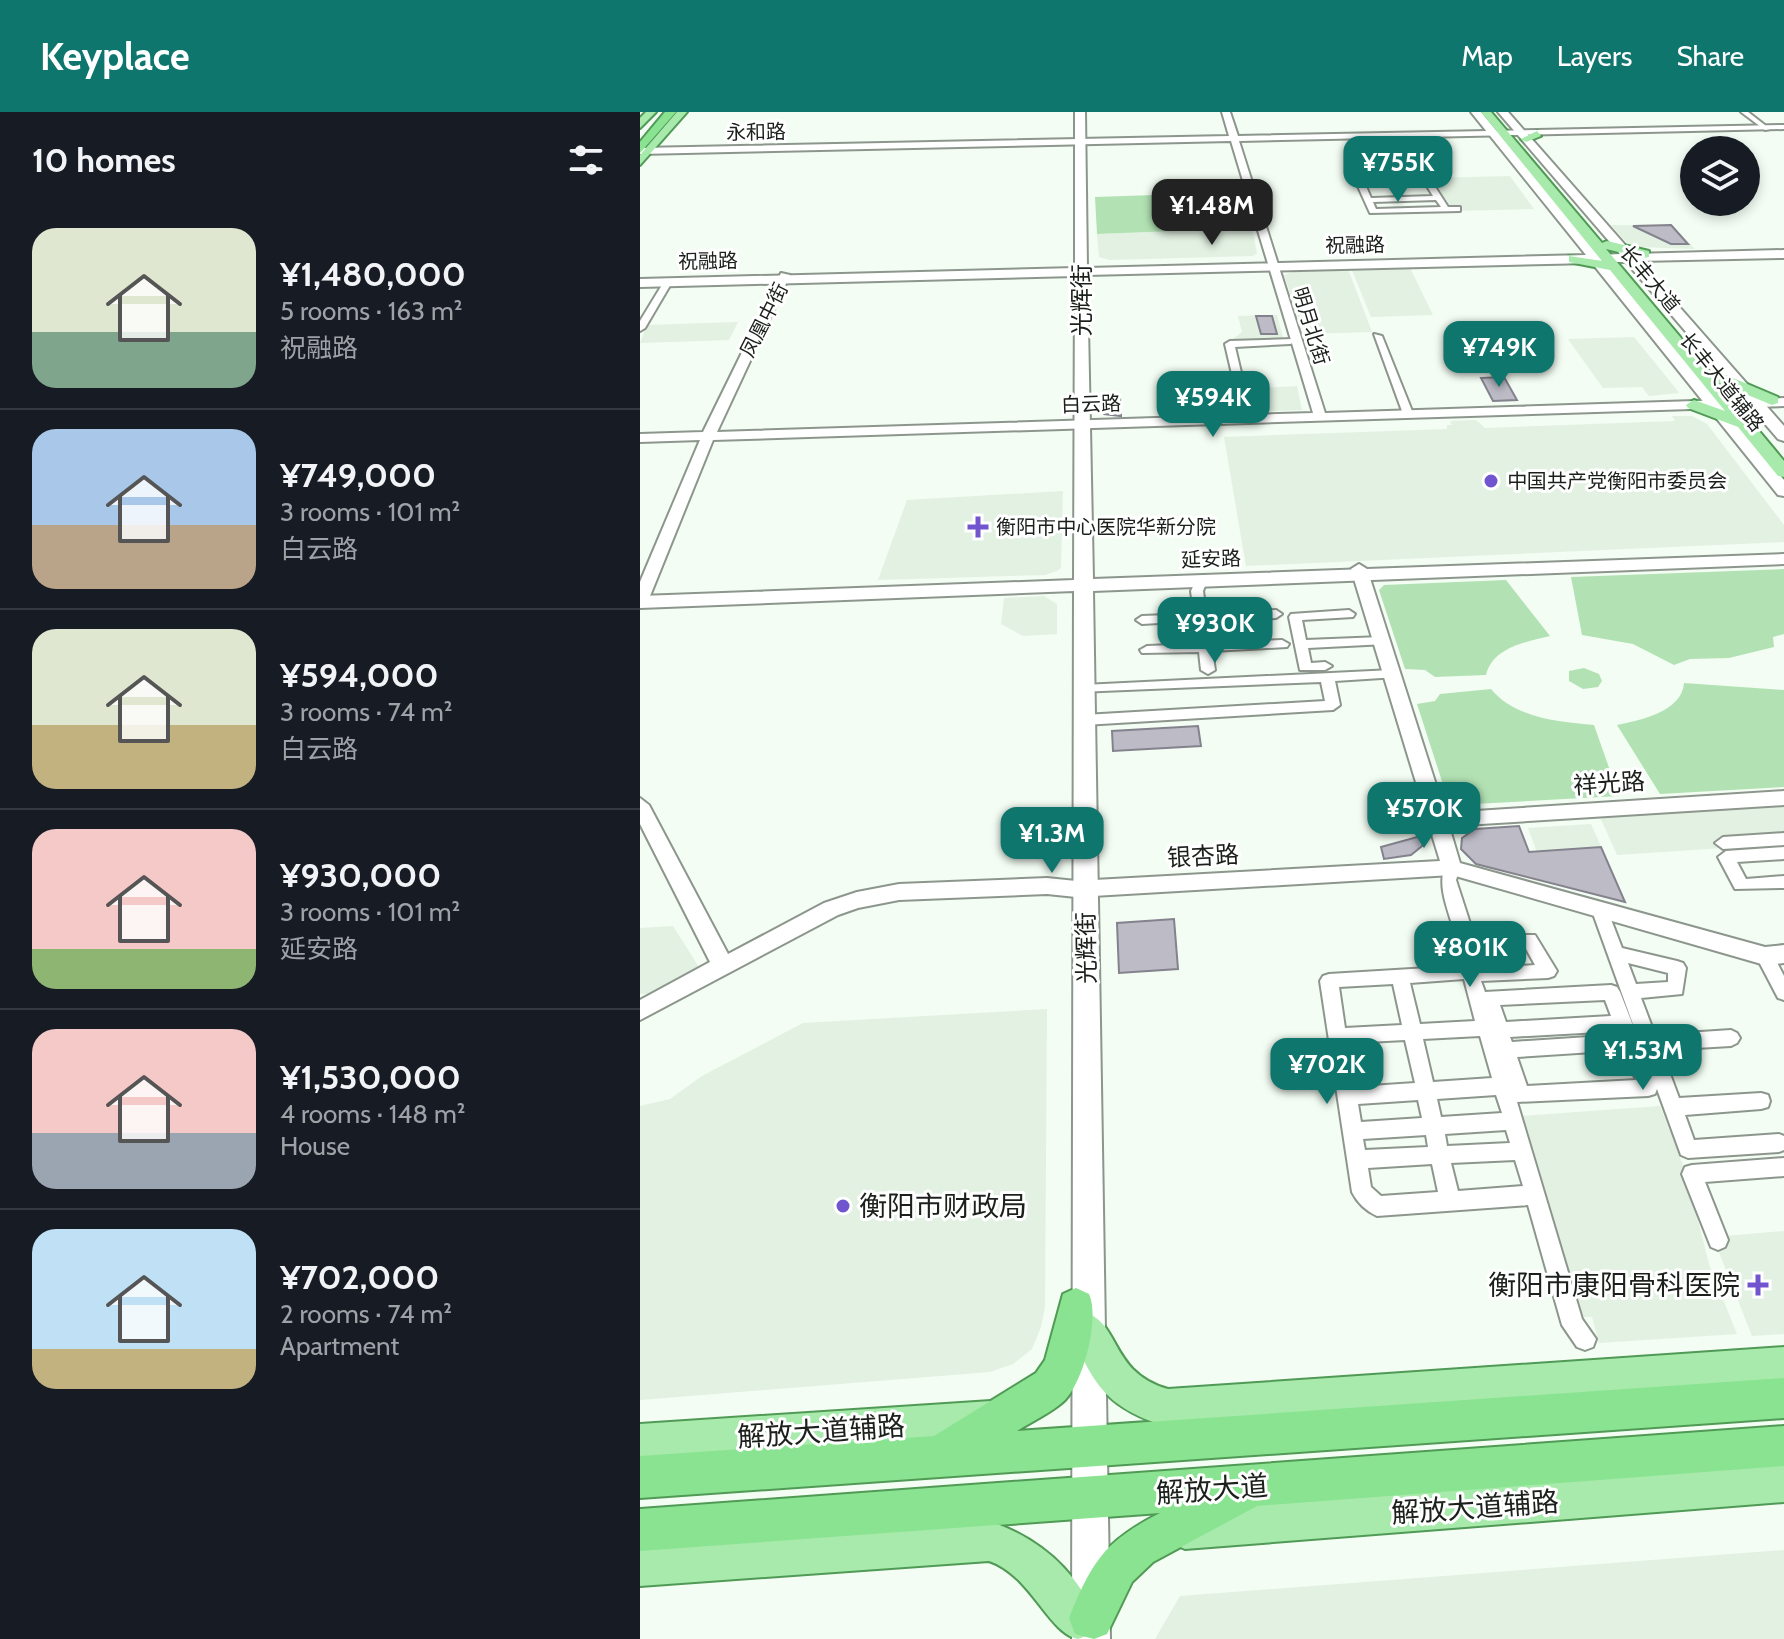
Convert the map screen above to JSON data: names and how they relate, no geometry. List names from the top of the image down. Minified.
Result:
{"streets":{"highway":["解放大道"],"main road":["祝融路","长丰大道","光辉街","长丰大道辅路","延安路","解放大道辅路"],"street":["永和路","凤凰中街","明月北街","白云路","祥光路","银杏路"]},"crossings":[["永和路","长丰大道"],["永和路","光辉街"],["永和路","明月北街"],["祝融路","光辉街"],["祝融路","凤凰中街"],["祝融路","明月北街"],["长丰大道","长丰大道辅路"],["长丰大道","白云路"],["光辉街","白云路"],["光辉街","延安路"],["光辉街","银杏路"],["光辉街","解放大道"],["凤凰中街","白云路"],["凤凰中街","延安路"],["明月北街","白云路"],["长丰大道辅路","白云路"]],"places":{"other":["中国共产党衡阳市委员会","衡阳市财政局"],"health":["衡阳市中心医院华新分院","衡阳市康阳骨科医院"]},"page":{"header":"Keyplace","nav":["Map","Layers","Share"],"heading":"10 homes","price":["¥755K","¥1.48M","¥749K","¥594K","¥930K","¥570K","¥1.3M","¥801K","¥1.53M","¥702K"],"list":[{"name":"¥1,480,000","note":"5 rooms · 163 m² · 祝融路"},{"name":"¥749,000","note":"3 rooms · 101 m² · 白云路"},{"name":"¥594,000","note":"3 rooms · 74 m² · 白云路"},{"name":"¥930,000","note":"3 rooms · 101 m² · 延安路"},{"name":"¥1,530,000","note":"4 rooms · 148 m² · House"},{"name":"¥702,000","note":"2 rooms · 74 m² · Apartment"}]}}
